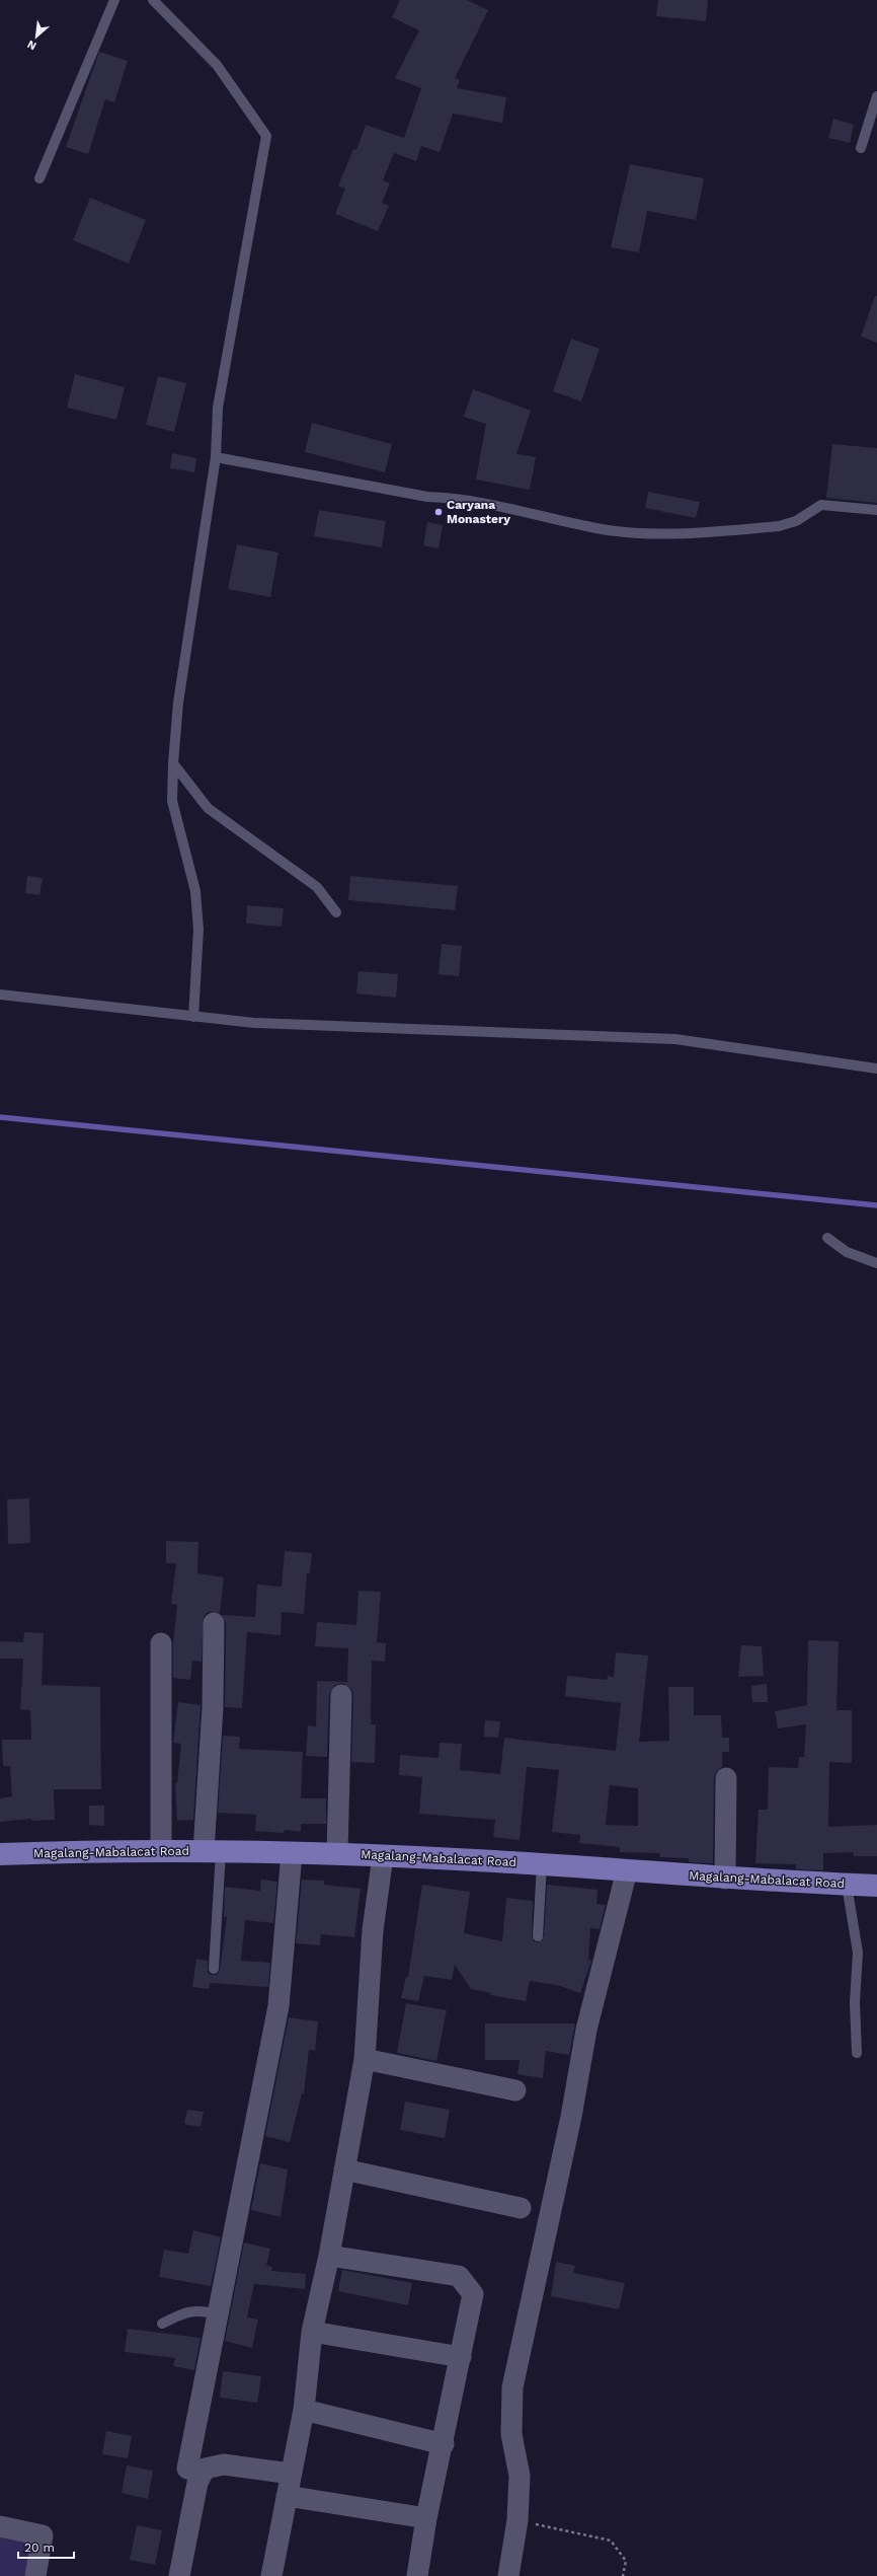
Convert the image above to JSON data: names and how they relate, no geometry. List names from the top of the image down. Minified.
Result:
{"streets":{"main road":["Magalang-Mabalacat Road"]},"places":["Caryana Monastery"],"scale_bar":"20 m","north":"bottom left"}
